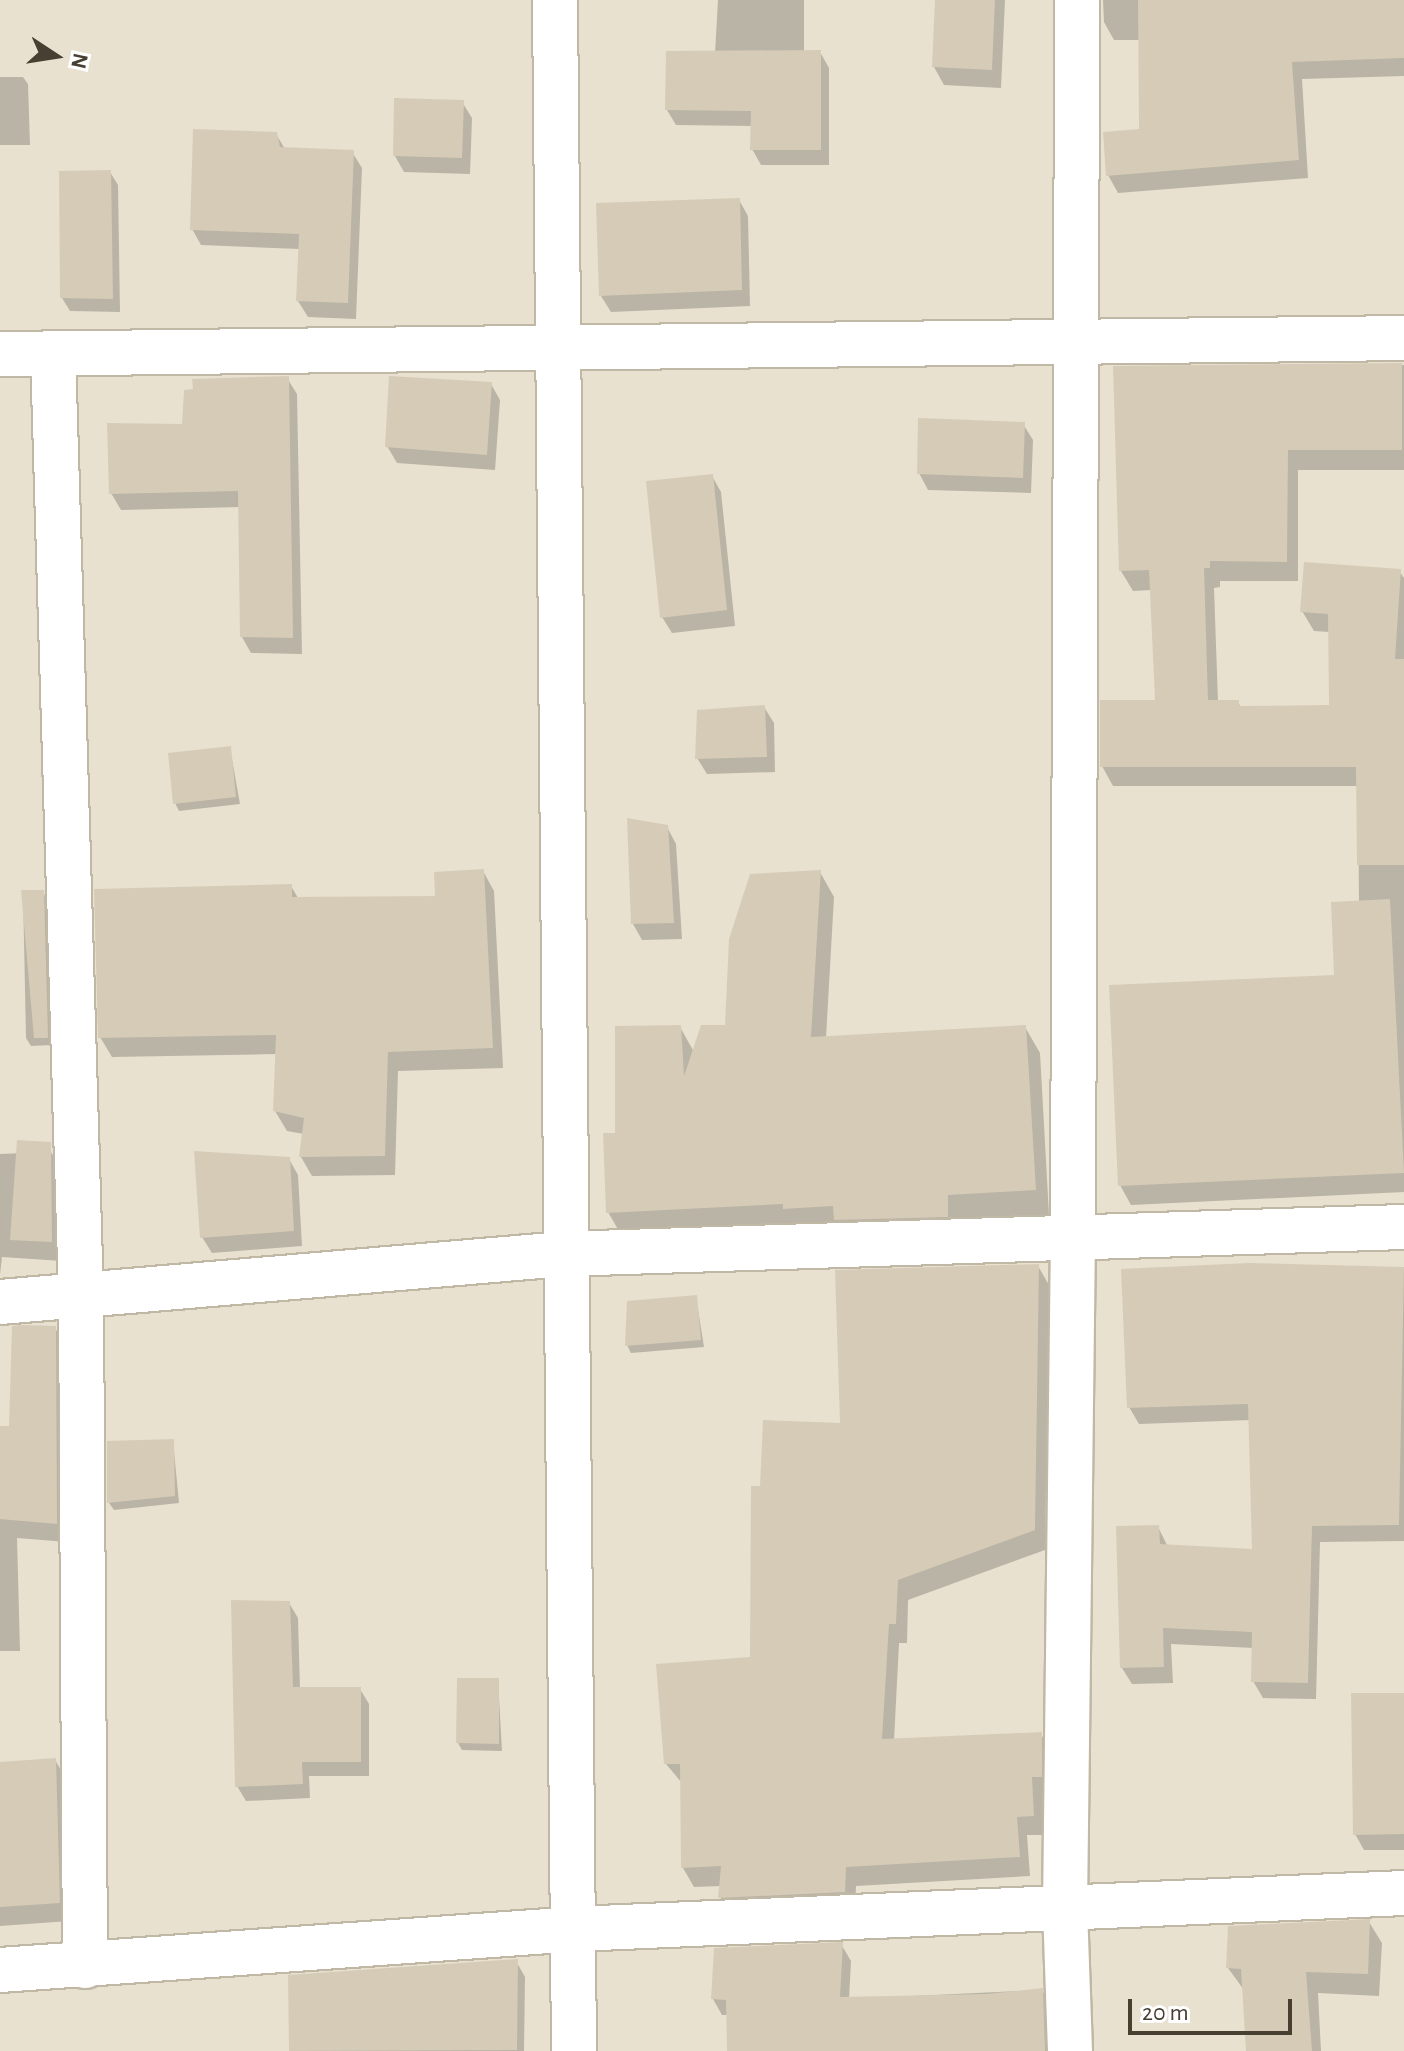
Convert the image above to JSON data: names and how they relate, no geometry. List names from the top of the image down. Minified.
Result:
{"scale_bar":"20 m","north":"right"}
